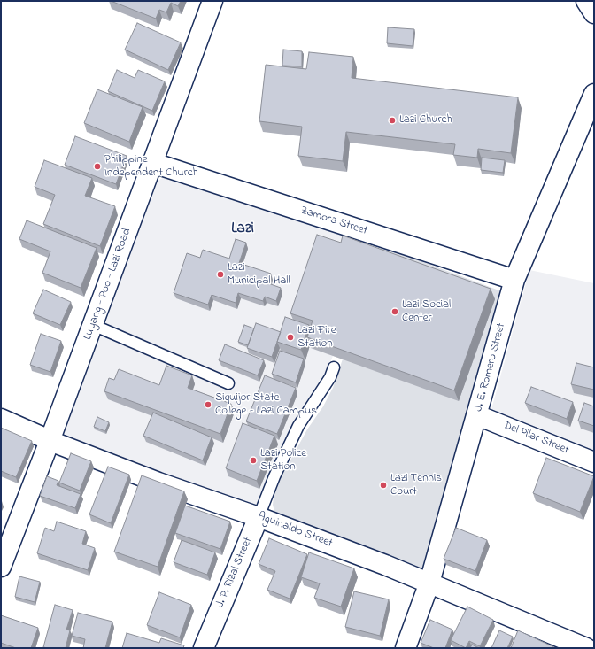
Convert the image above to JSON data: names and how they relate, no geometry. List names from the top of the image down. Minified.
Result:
{"streets":{"street":["Zamora Street","Luyang - Poo - Lazi Road","J. E. Romero Street","Del Pilar Street","Aguinaldo Street","J. P. Rizal Street"]},"crossings":[["Zamora Street","Luyang - Poo - Lazi Road"],["Zamora Street","J. E. Romero Street"],["Luyang - Poo - Lazi Road","Aguinaldo Street"],["J. E. Romero Street","Del Pilar Street"],["J. E. Romero Street","Aguinaldo Street"],["Aguinaldo Street","J. P. Rizal Street"]],"districts":["Lazi"],"places":["Lazi Church","Philippine Independent Church","Lazi Municipal Hall","Lazi Social Center","Lazi Fire Station","Siquijor State College - Lazi Campus","Lazi Police Station","Lazi Tennis Court"]}
